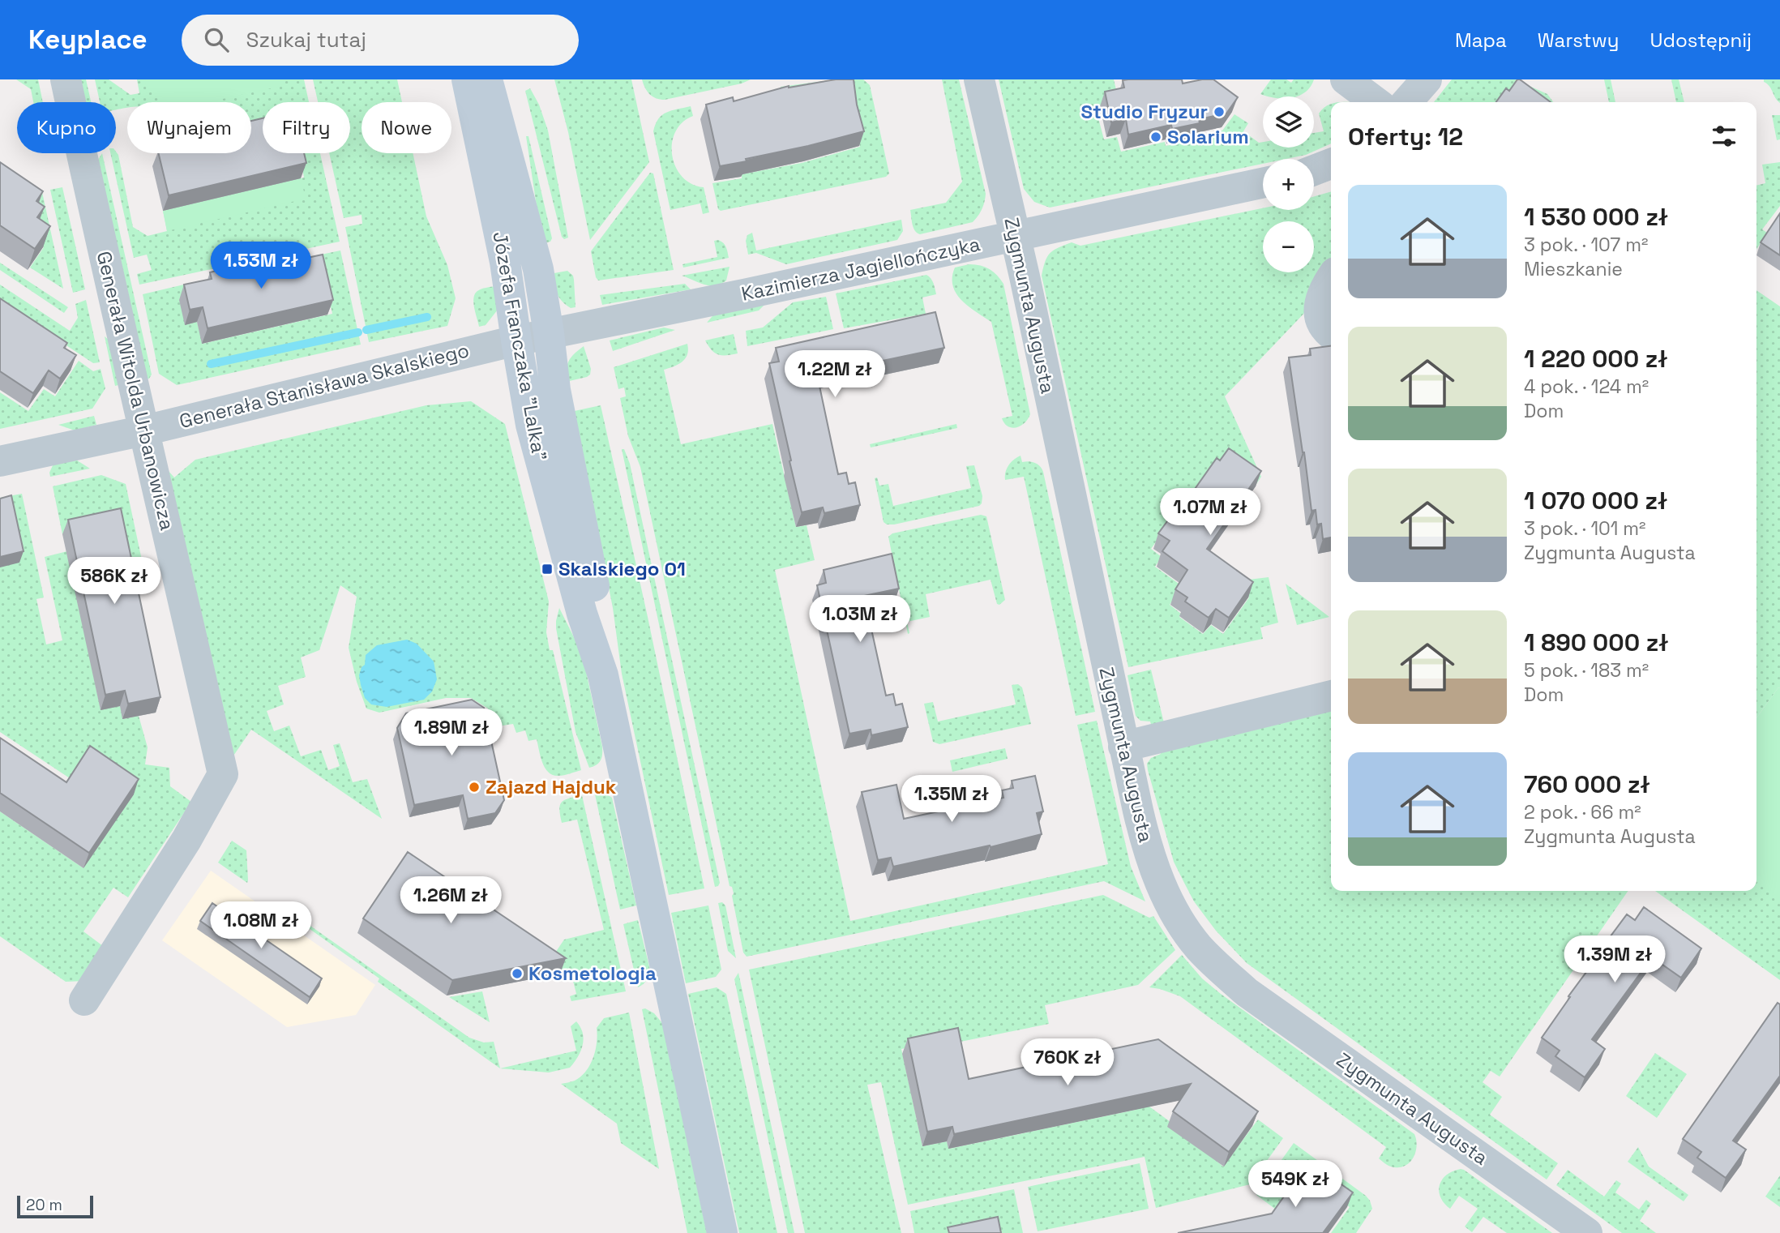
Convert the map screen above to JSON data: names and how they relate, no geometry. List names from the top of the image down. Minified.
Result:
{"streets":{"street":["Kazimierza Jagiellończyka","Zygmunta Augusta","Józefa Franczaka \"Lalka\"","Generała Stanisława Skalskiego","Generała Witolda Urbanowicza"]},"crossings":[["Kazimierza Jagiellończyka","Zygmunta Augusta"],["Kazimierza Jagiellończyka","Józefa Franczaka \"Lalka\""],["Kazimierza Jagiellończyka","Generała Stanisława Skalskiego"],["Józefa Franczaka \"Lalka\"","Generała Stanisława Skalskiego"],["Generała Stanisława Skalskiego","Generała Witolda Urbanowicza"]],"places":{"other":["Studio Fryzur","Solarium","Zajazd Hajduk","Kosmetologia"],"transit":["Skalskiego 01"]},"scale_bar":"20 m","page":{"header":"Keyplace","search":"Szukaj tutaj","nav":["Mapa","Warstwy","Udostępnij"],"map_buttons":["+","−"],"chip":["Kupno","Wynajem","Filtry","Nowe"],"heading":"Oferty: 12","list":[{"name":"1 530 000 zł","note":"3 pok. · 107 m² · Mieszkanie"},{"name":"1 220 000 zł","note":"4 pok. · 124 m² · Dom"},{"name":"1 070 000 zł","note":"3 pok. · 101 m² · Zygmunta Augusta"},{"name":"1 890 000 zł","note":"5 pok. · 183 m² · Dom"},{"name":"760 000 zł","note":"2 pok. · 66 m² · Zygmunta Augusta"}],"price":["1.53M zł","1.22M zł","1.07M zł","586K zł","1.03M zł","1.89M zł","1.35M zł","1.26M zł","1.08M zł","1.39M zł","760K zł","549K zł"],"scale":"20 m"}}
